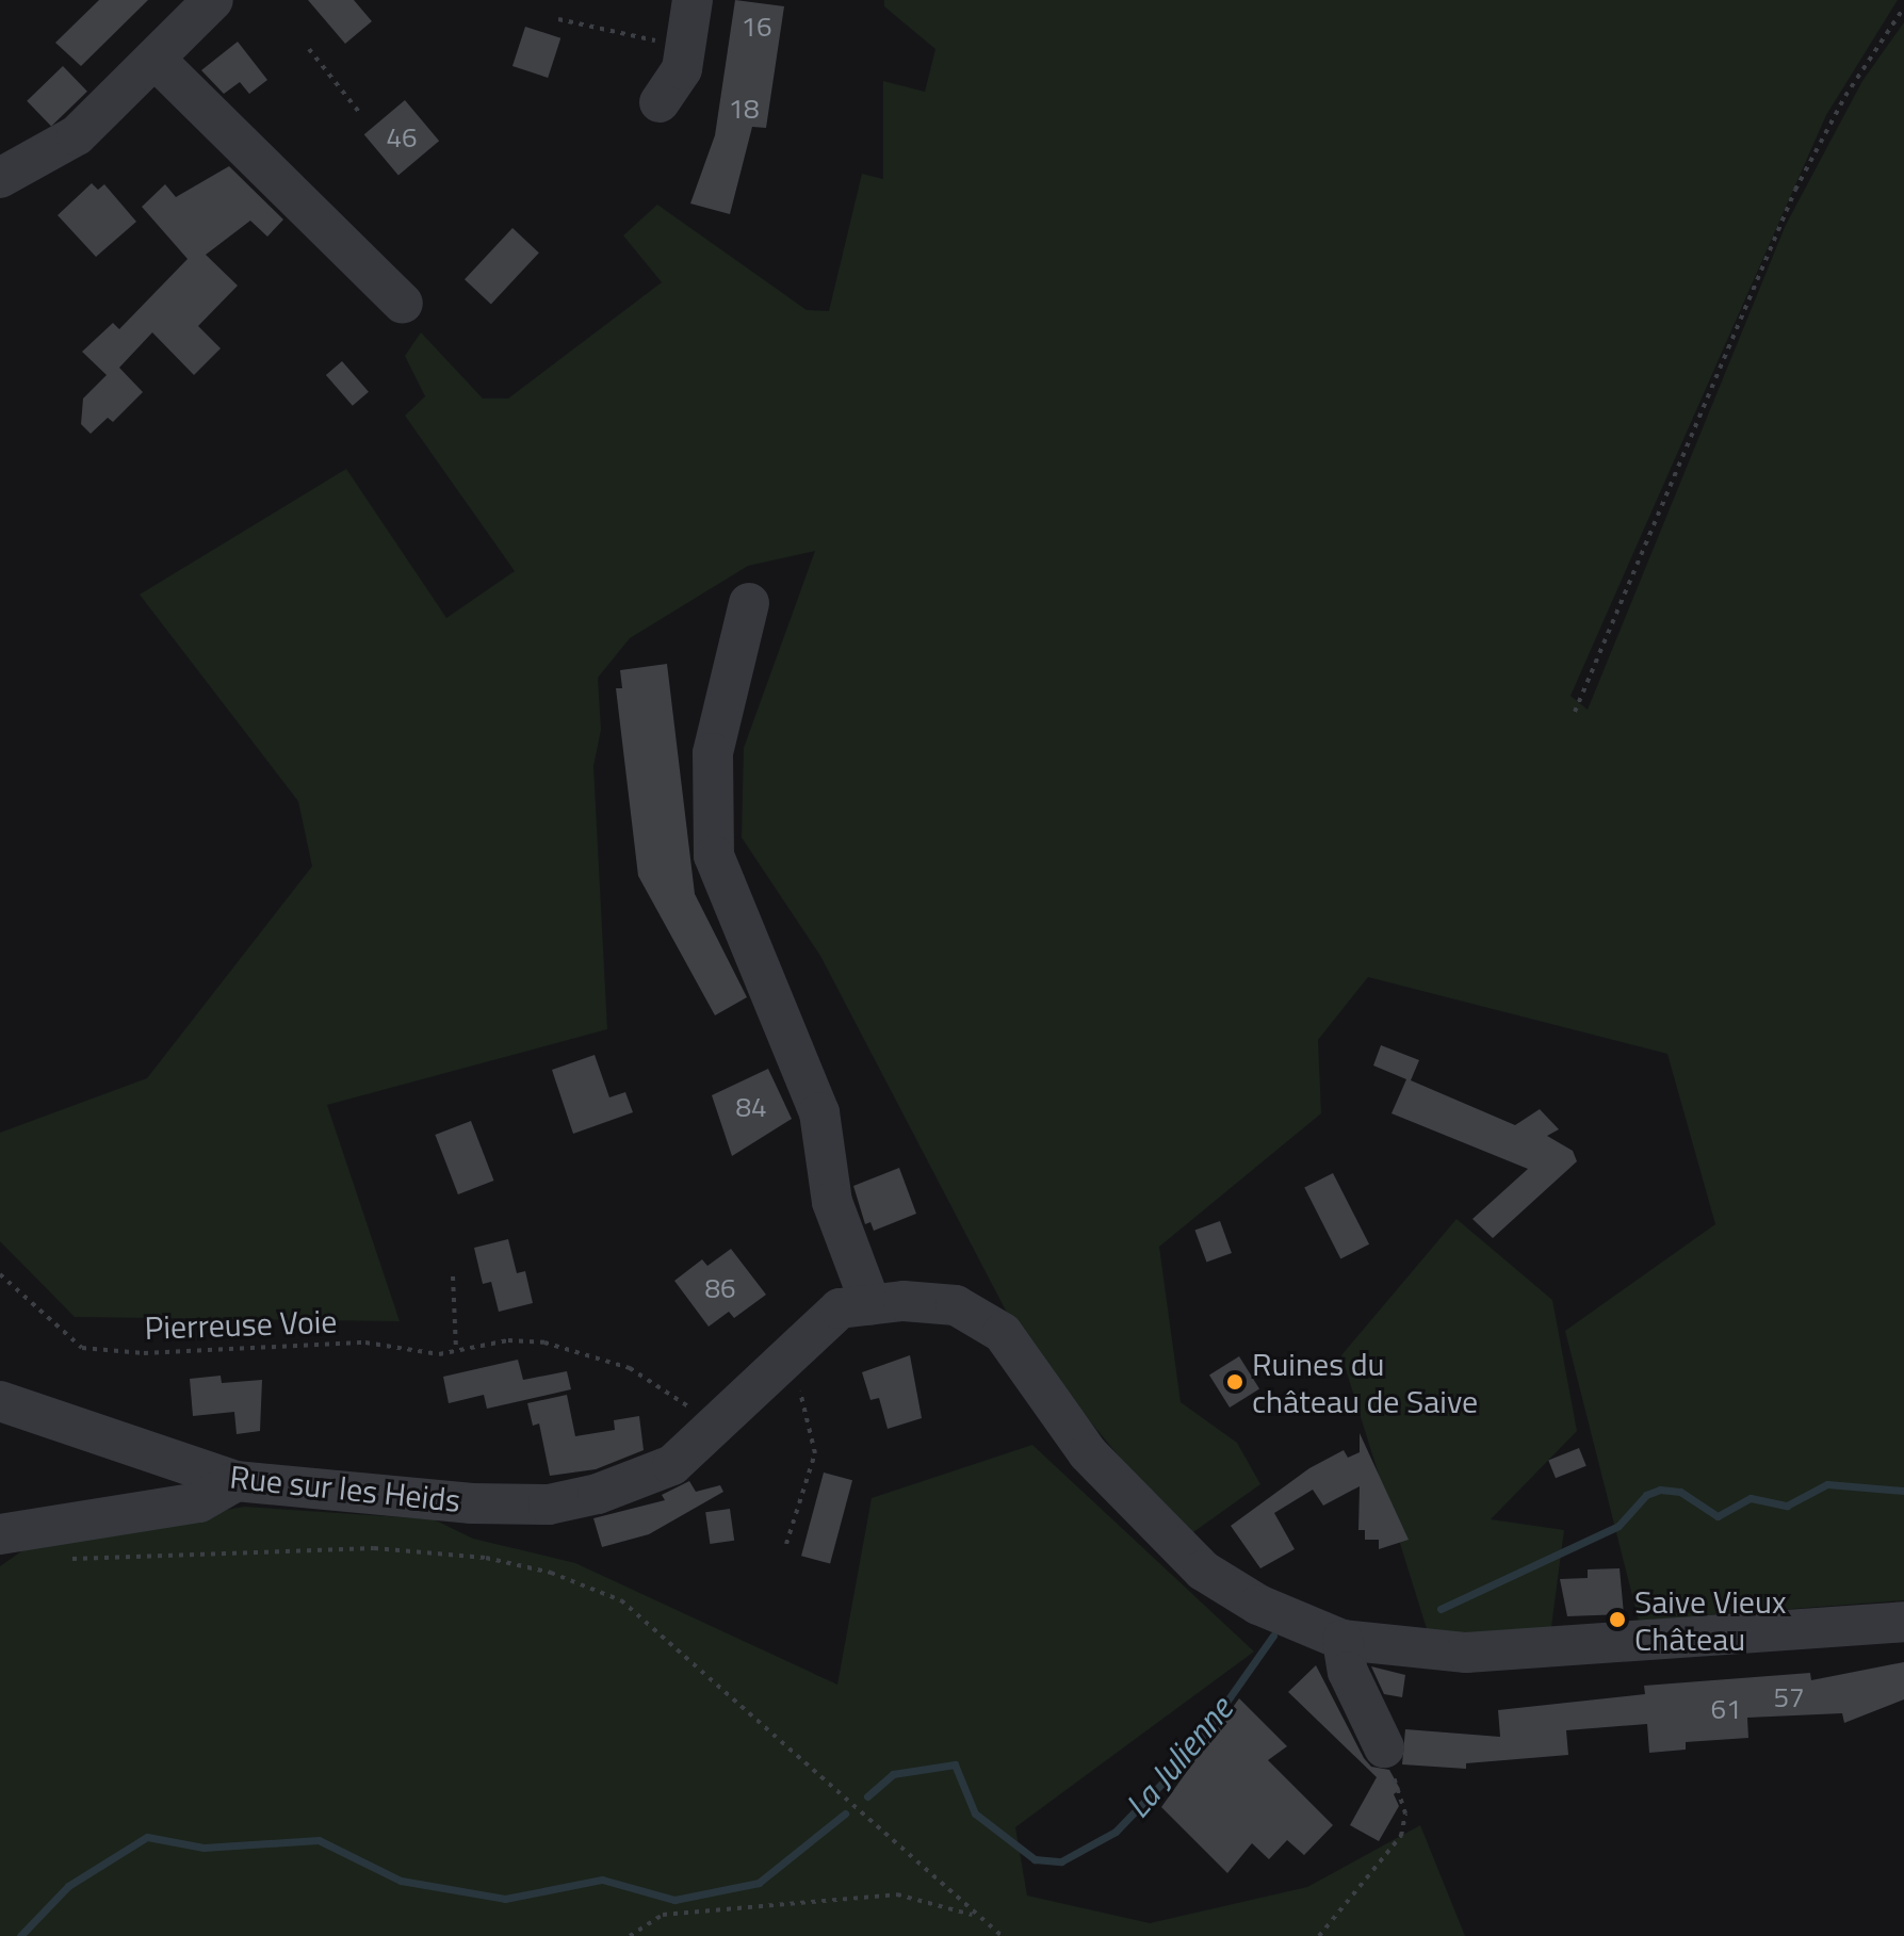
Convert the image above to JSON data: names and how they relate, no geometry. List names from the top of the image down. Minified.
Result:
{"streets":{"street":["Rue sur les Heids"],"path":["Pierreuse Voie"]},"crossings":[["Pierreuse Voie","Rue sur les Heids"]],"water":["La Julienne"],"places":["Ruines du château de Saive","Saive Vieux Château"],"house_numbers":["16","18","46","84","86","57","61"]}
